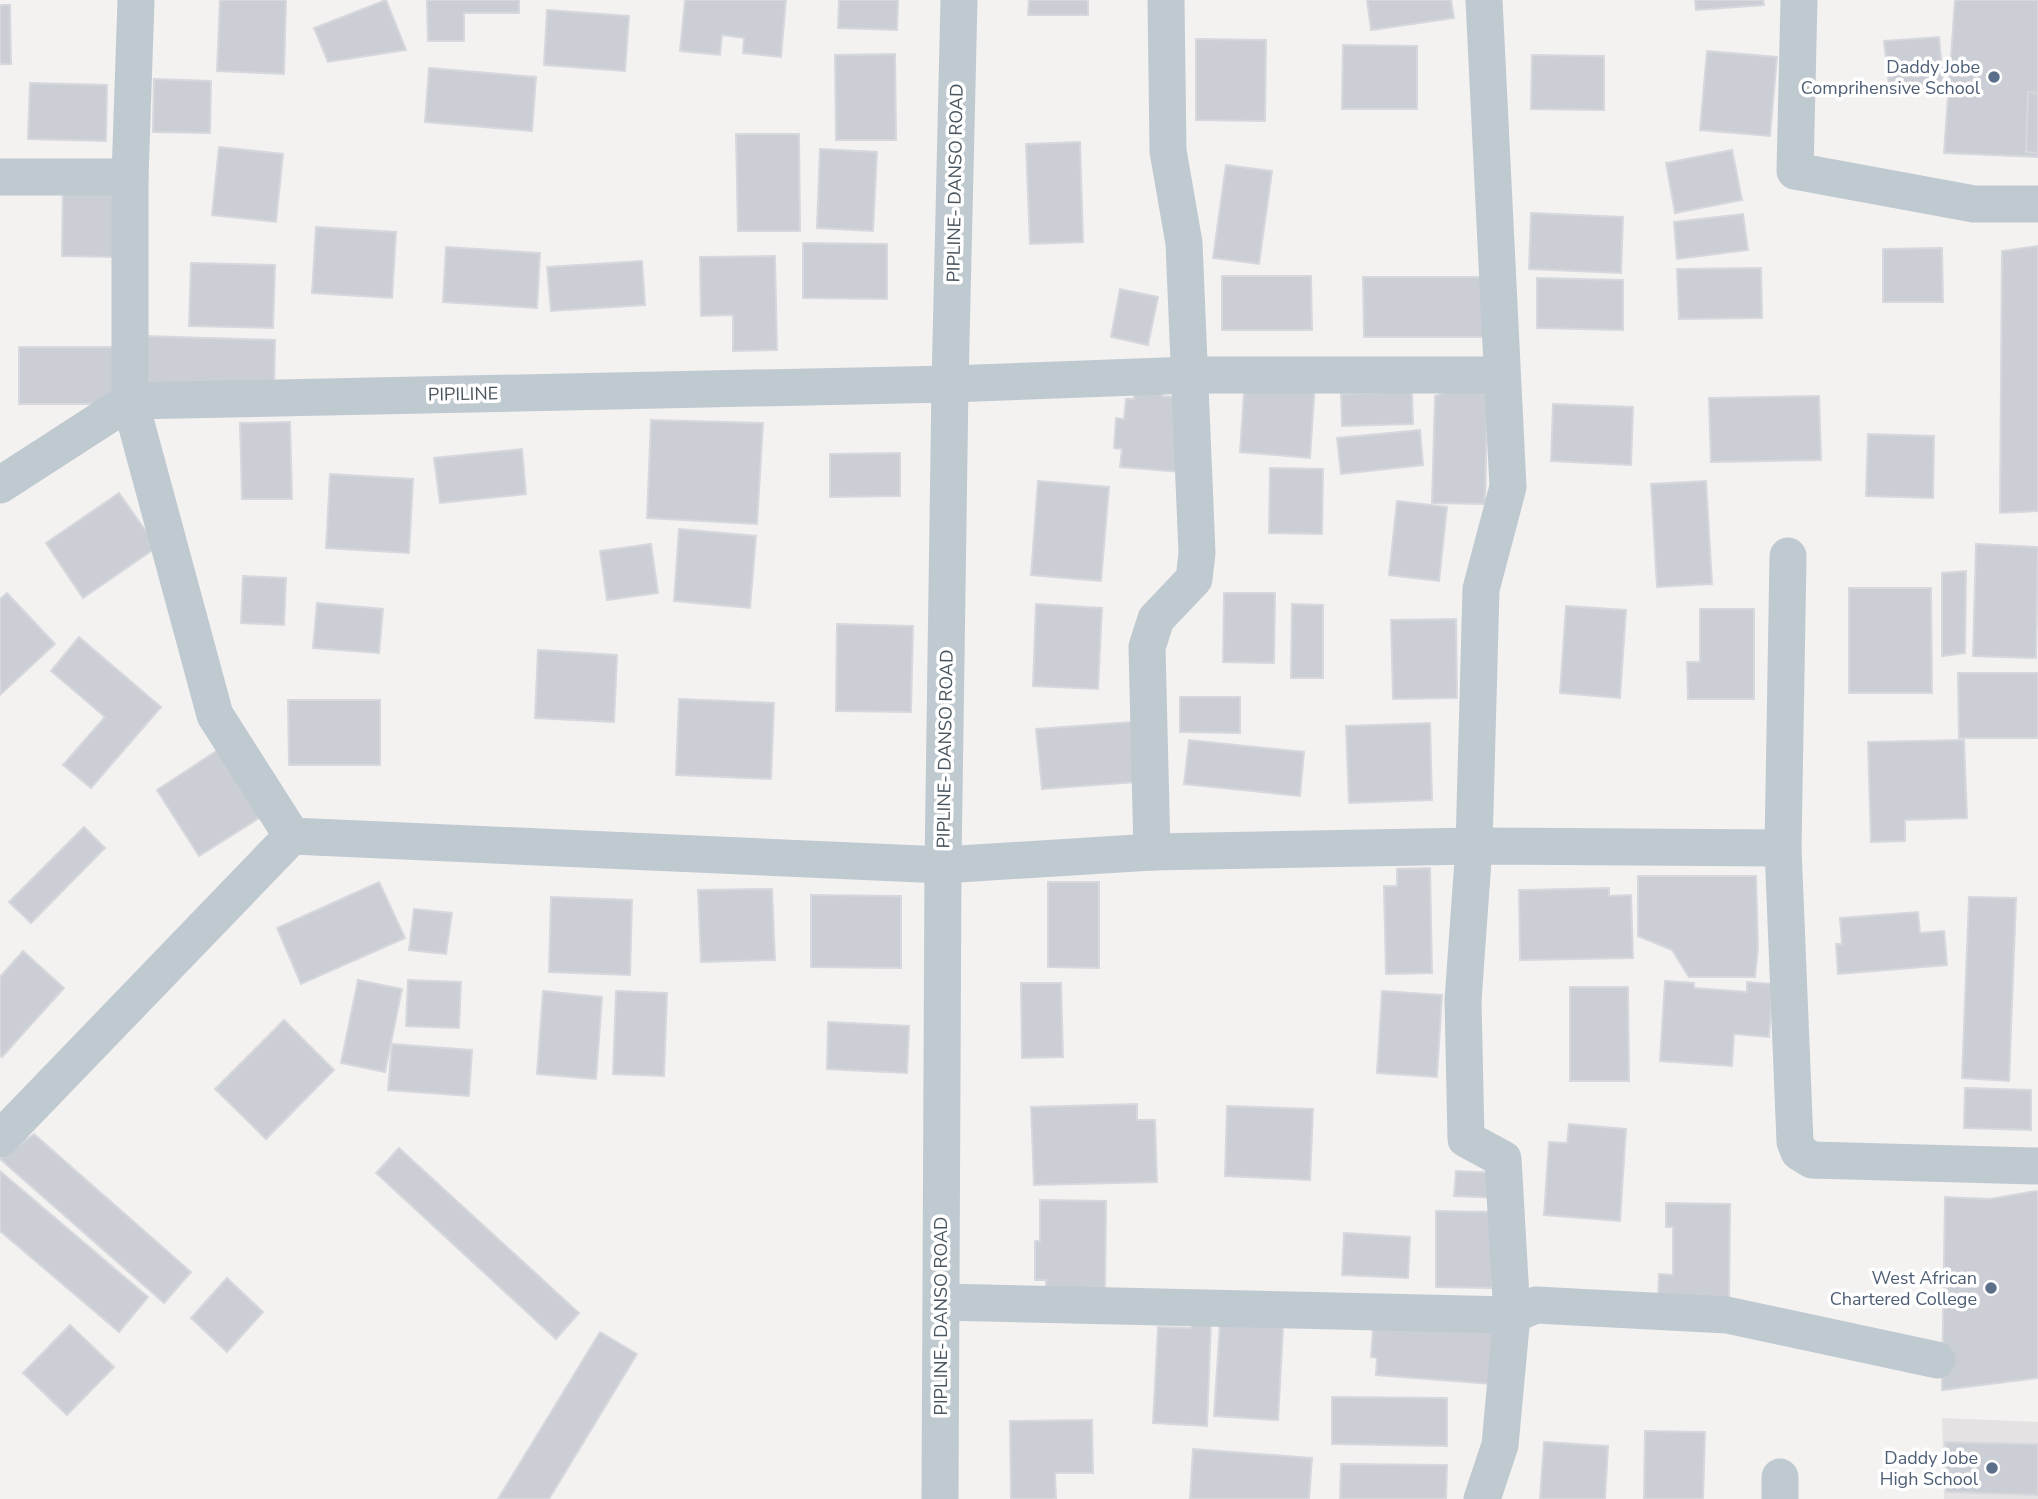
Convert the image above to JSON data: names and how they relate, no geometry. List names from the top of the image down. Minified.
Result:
{"streets":{"street":["PIPLINE- DANSO ROAD","PIPILINE"]},"crossings":[["PIPLINE- DANSO ROAD","PIPILINE"]],"places":["Daddy Jobe Comprihensive School","West African Chartered College","Daddy Jobe High School"]}
